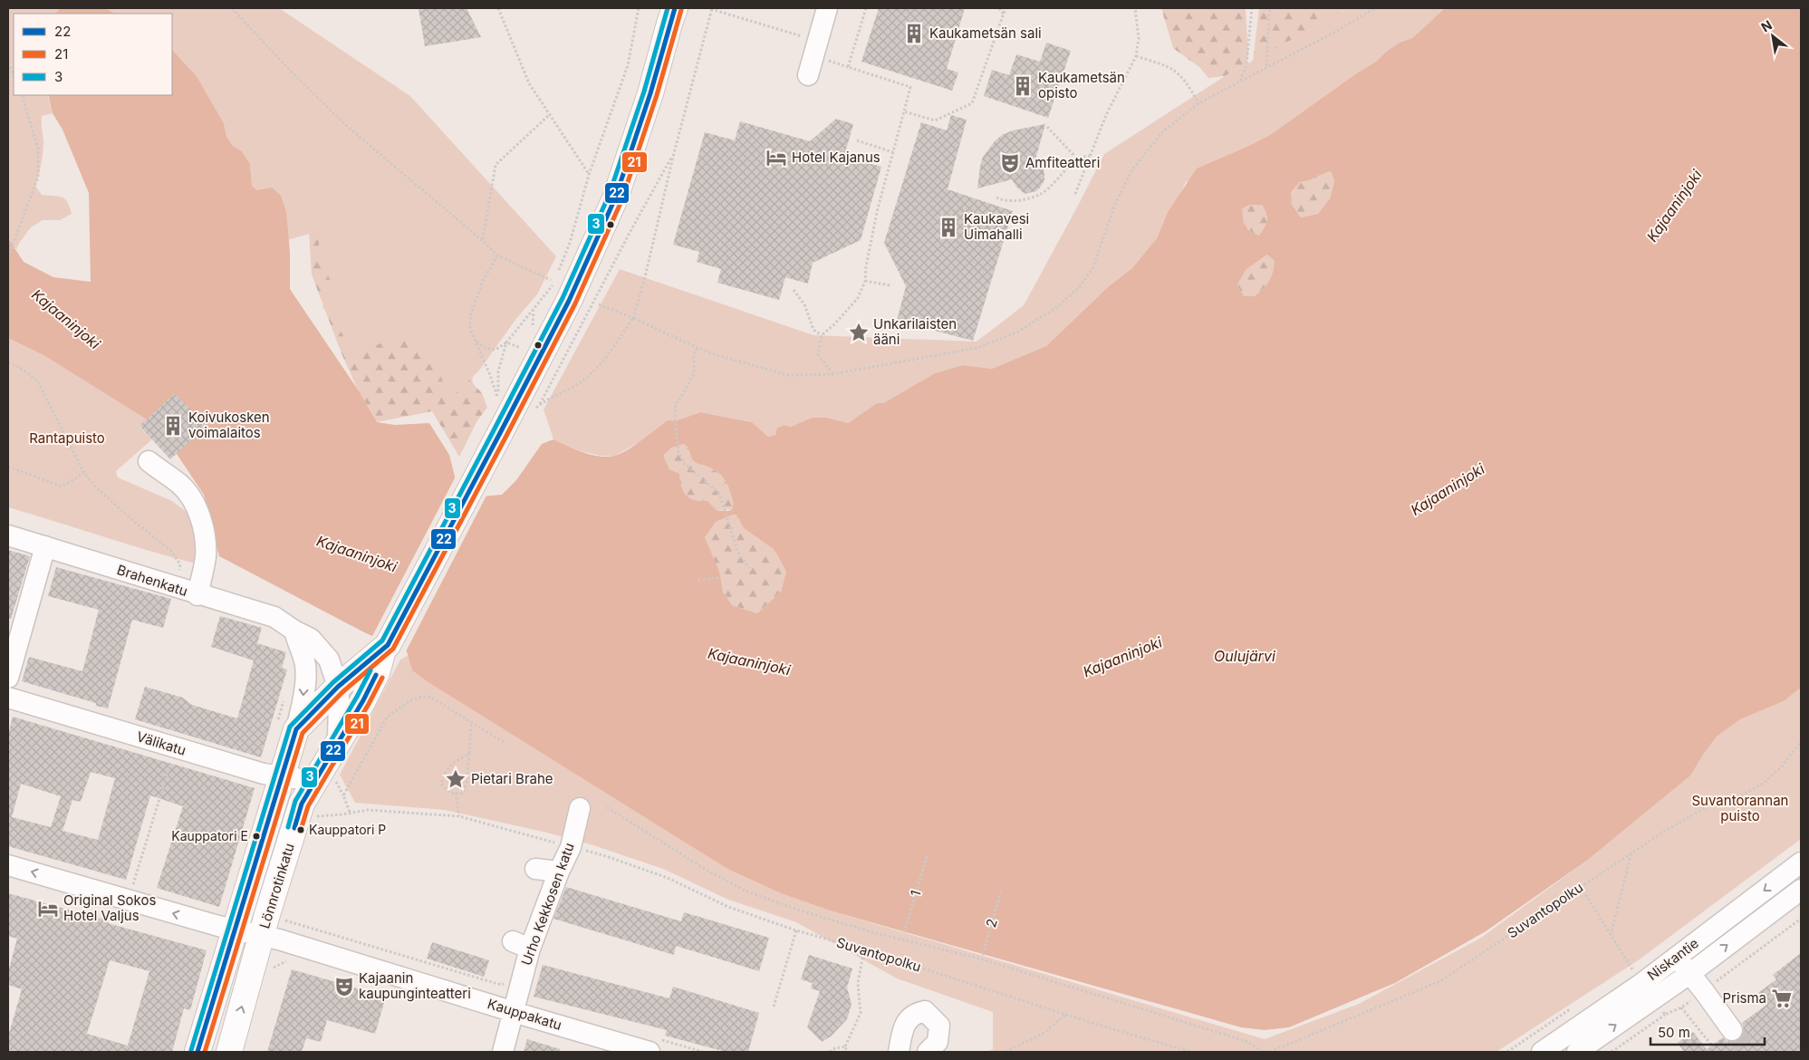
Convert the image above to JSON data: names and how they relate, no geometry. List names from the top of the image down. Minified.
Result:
{"streets":{"main road":["Lönnrotinkatu"],"street":["Brahenkatu","Välikatu","Urho Kekkosen katu","Niskantie","Kauppakatu"],"path":["1","Suvantopolku","2"]},"crossings":[["Brahenkatu","Lönnrotinkatu"],["Välikatu","Lönnrotinkatu"],["Lönnrotinkatu","Kauppakatu"],["Urho Kekkosen katu","Suvantopolku"],["Urho Kekkosen katu","Kauppakatu"]],"one_way":["Kauppakatu"],"water":["Kajaaninjoki","Oulujärvi"],"parks":["Rantapuisto","Suvantorannan puisto"],"places":{"building":["Kaukametsän sali","Kaukametsän opisto","Kaukavesi Uimahalli","Koivukosken voimalaitos"],"hotel":["Hotel Kajanus","Original Sokos Hotel Valjus"],"theatre":["Amfiteatteri","Kajaanin kaupunginteatteri"],"place":["Unkarilaisten ääni","Pietari Brahe"],"other":["Kauppatori P","Kauppatori E"],"supermarket":["Prisma"]},"lines":["transit line 22","transit line 3","transit line 21"],"legend":["22","21","3"],"scale_bar":"50 m","north":"top left"}
